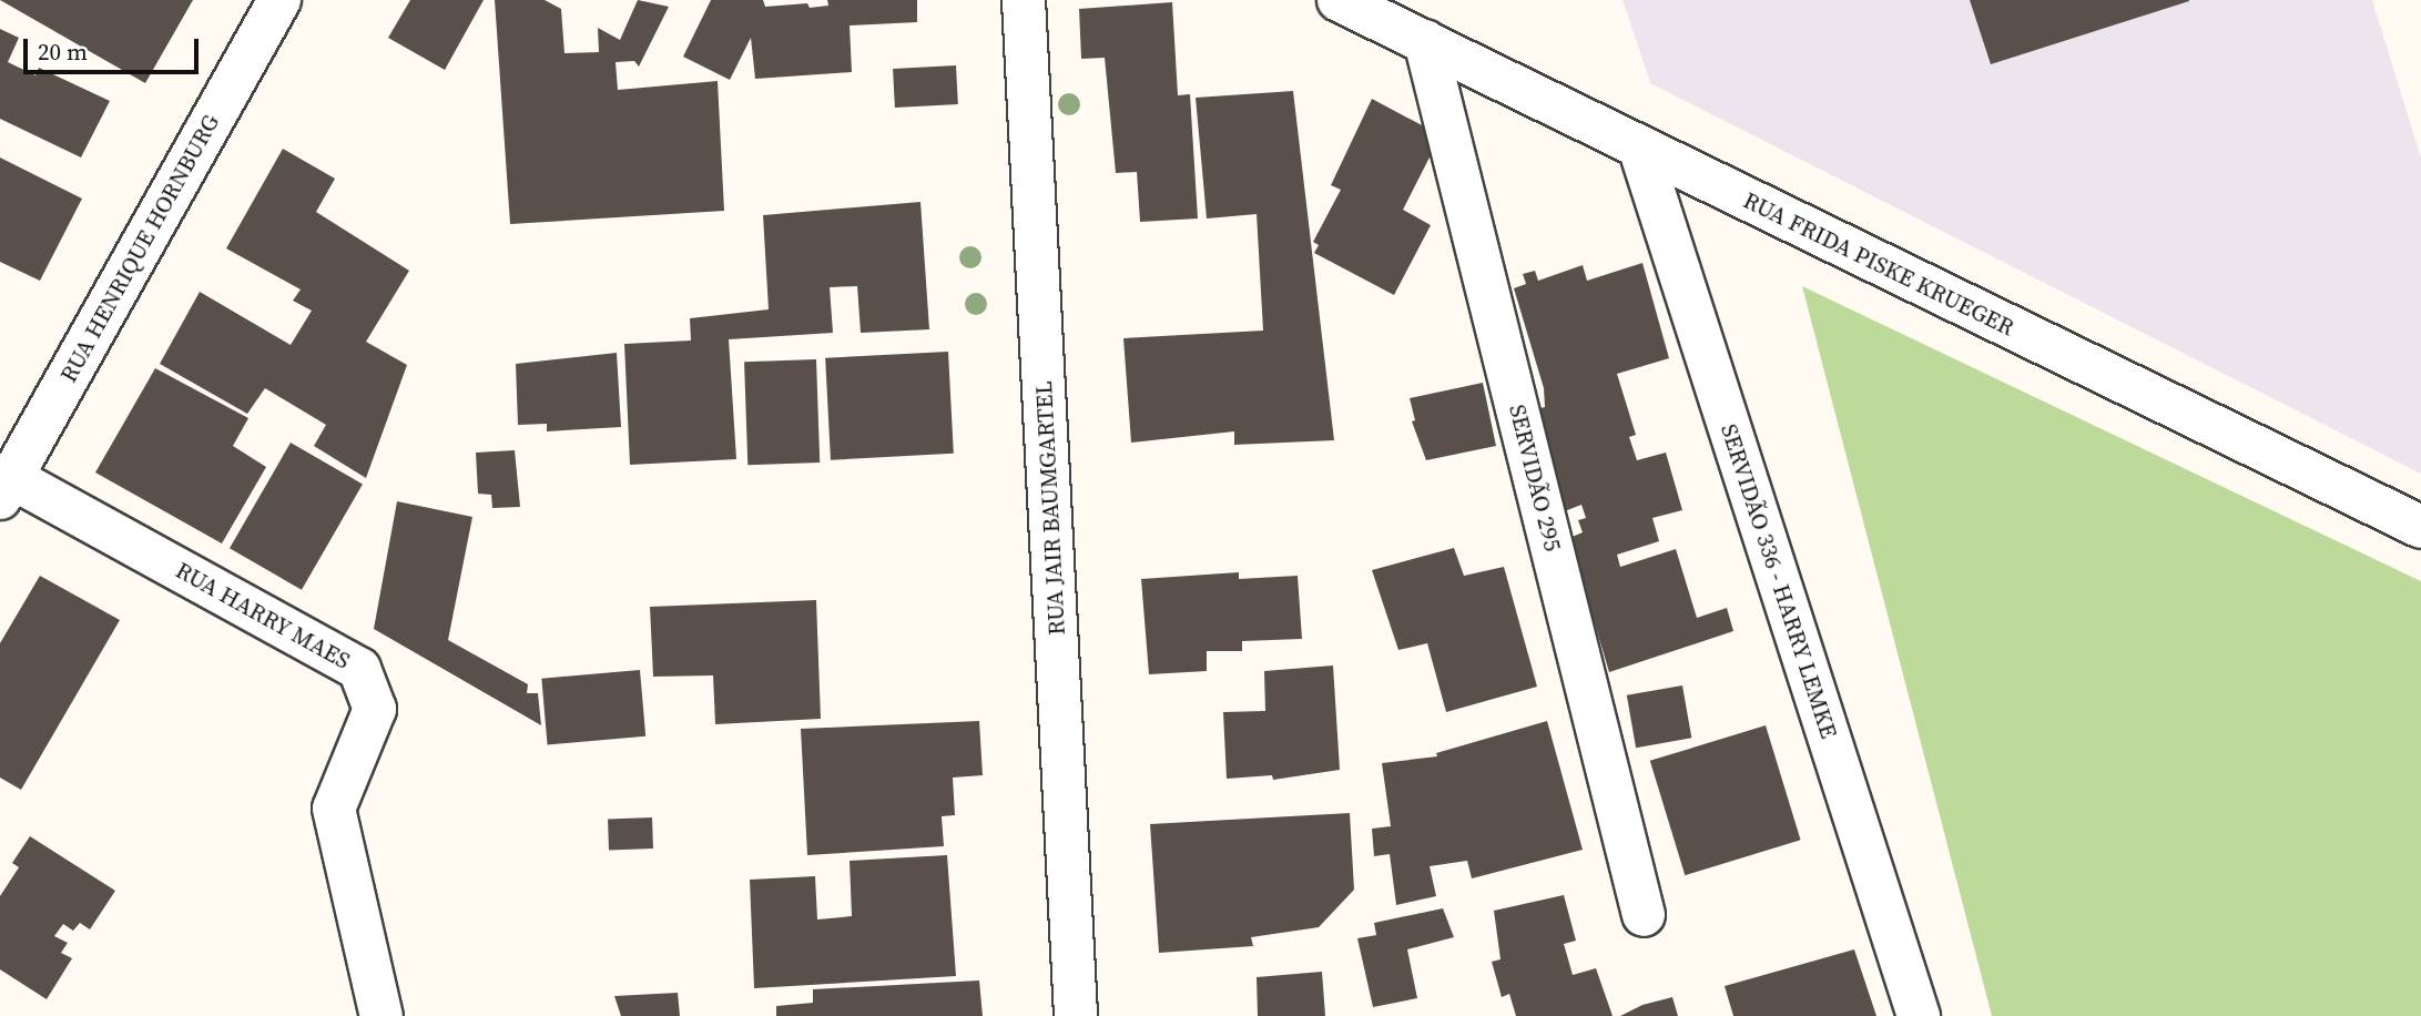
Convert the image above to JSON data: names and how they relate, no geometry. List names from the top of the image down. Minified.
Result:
{"streets":{"street":["RUA HENRIQUE HORNBURG","RUA FRIDA PISKE KRUEGER","SERVIDÃO 295","RUA JAIR BAUMGARTEL","SERVIDÃO 336 - HARRY LEMKE","RUA HARRY MAES"]},"crossings":[["RUA HENRIQUE HORNBURG","RUA HARRY MAES"],["RUA FRIDA PISKE KRUEGER","SERVIDÃO 295"],["RUA FRIDA PISKE KRUEGER","SERVIDÃO 336 - HARRY LEMKE"]],"scale_bar":"20 m"}
